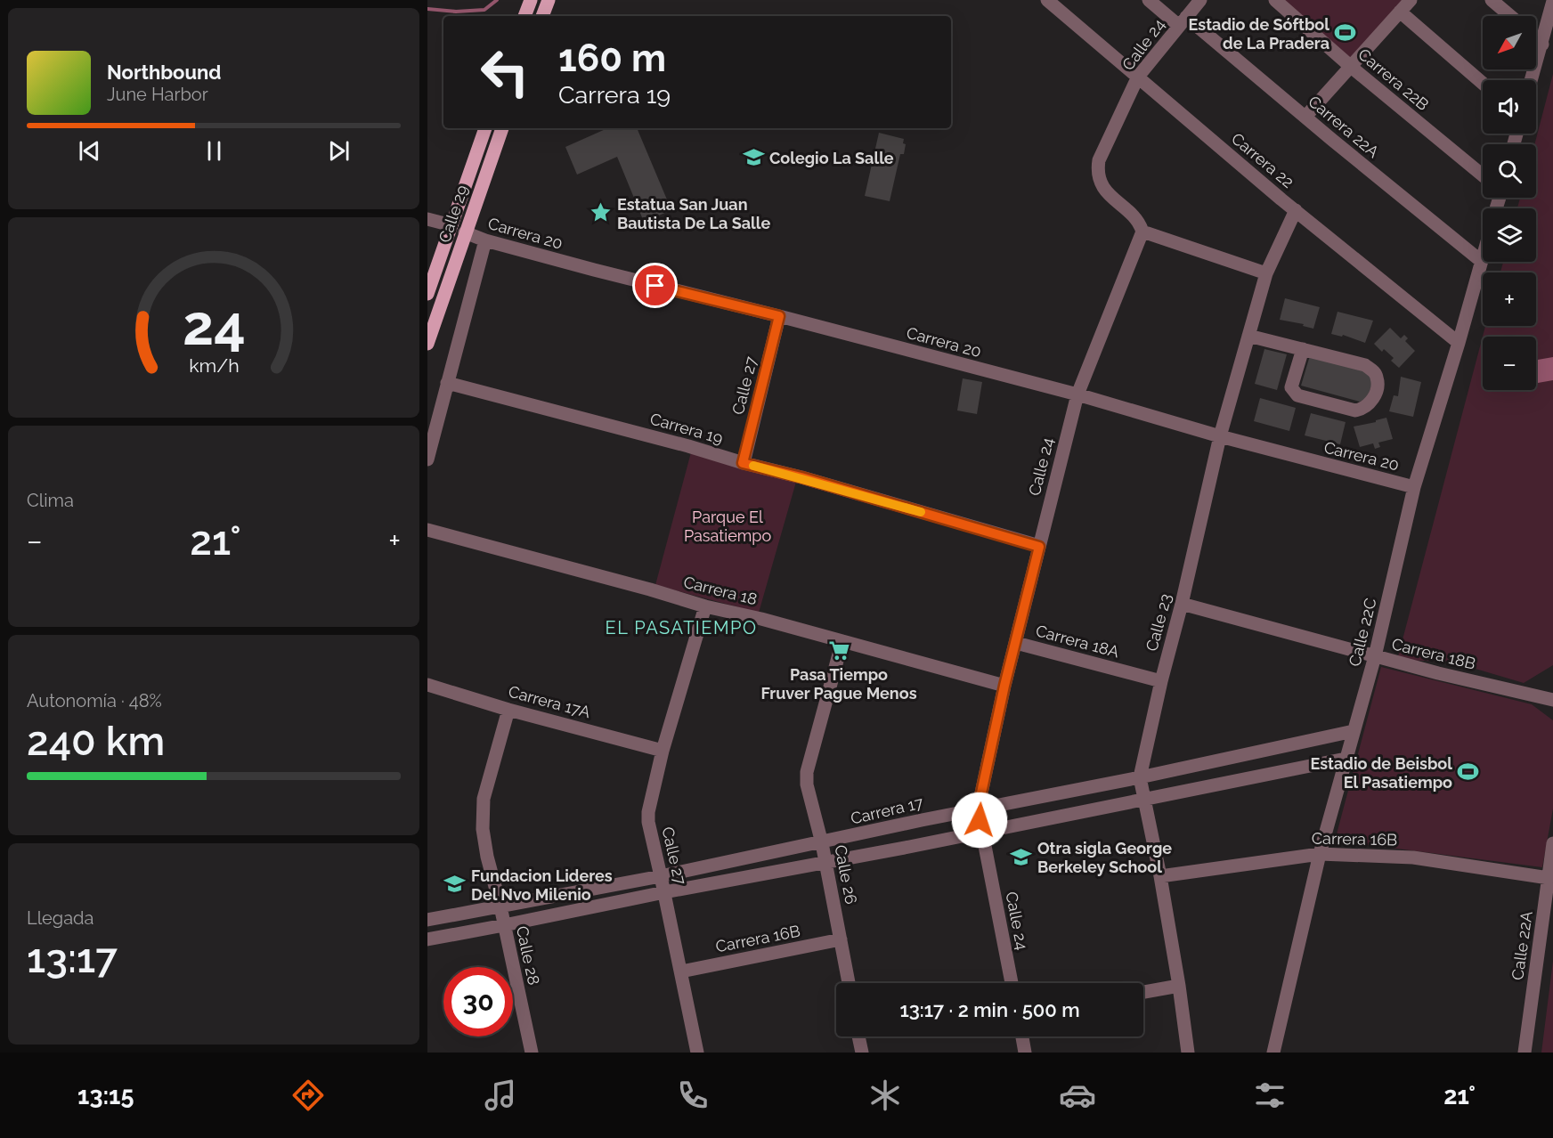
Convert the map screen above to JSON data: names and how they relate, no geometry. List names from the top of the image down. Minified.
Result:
{"streets":{"main road":["Calle 29"],"street":["Calle 24","Carrera 22B","Carrera 22A","Carrera 22","Carrera 20","Calle 27","Carrera 19","Carrera 18","Calle 23","Calle 22C","Carrera 18A","Carrera 18B","Carrera 17A","Carrera 17","Carrera 16B","Calle 26","Calle 22A","Calle 28"]},"crossings":[["Calle 24","Carrera 22A"],["Calle 24","Carrera 22"],["Calle 24","Carrera 20"],["Calle 24","Carrera 19"],["Calle 24","Carrera 18"],["Calle 24","Carrera 18A"],["Calle 24","Carrera 17"],["Carrera 22A","Calle 22C"],["Carrera 22","Calle 23"],["Carrera 22","Calle 22C"],["Calle 29","Carrera 20"],["Carrera 20","Calle 27"],["Carrera 20","Calle 23"],["Carrera 20","Calle 22C"],["Calle 27","Carrera 19"],["Calle 27","Carrera 18"],["Calle 27","Carrera 17A"],["Calle 27","Carrera 17"],["Calle 27","Carrera 16B"],["Carrera 18","Calle 26"],["Calle 23","Carrera 18A"],["Calle 23","Carrera 18B"],["Calle 23","Carrera 17"],["Calle 23","Carrera 16B"],["Calle 22C","Carrera 18B"],["Calle 22C","Carrera 17"],["Calle 22C","Carrera 16B"],["Carrera 17A","Calle 28"],["Carrera 17","Calle 26"],["Carrera 17","Calle 28"],["Carrera 16B","Calle 26"],["Carrera 16B","Calle 22A"]],"districts":["EL PASATIEMPO"],"parks":["Parque El Pasatiempo"],"places":{"sports":["Estadio de Sóftbol de La Pradera","Estadio de Beisbol El Pasatiempo"],"school or university":["Colegio La Salle","Otra sigla George Berkeley School","Fundacion Lideres Del Nvo Milenio"],"place":["Estatua San Juan Bautista De La Salle"],"supermarket":["Pasa Tiempo Fruver Pague Menos"]},"north":"bottom left","page":{"map_buttons":["+","−"],"turn":["160 m","Carrera 19"],"song":["Northbound","June Harbor"],"tile":["Clima",["Autonomía · 48%","240 km"],["Llegada","13:17"]],"heat":["−","21°","+"],"limit":"30","trip":"13:17 · 2 min · 500 m","tabs":["13:15","21°"],"gauge":["24","km/h"]}}
